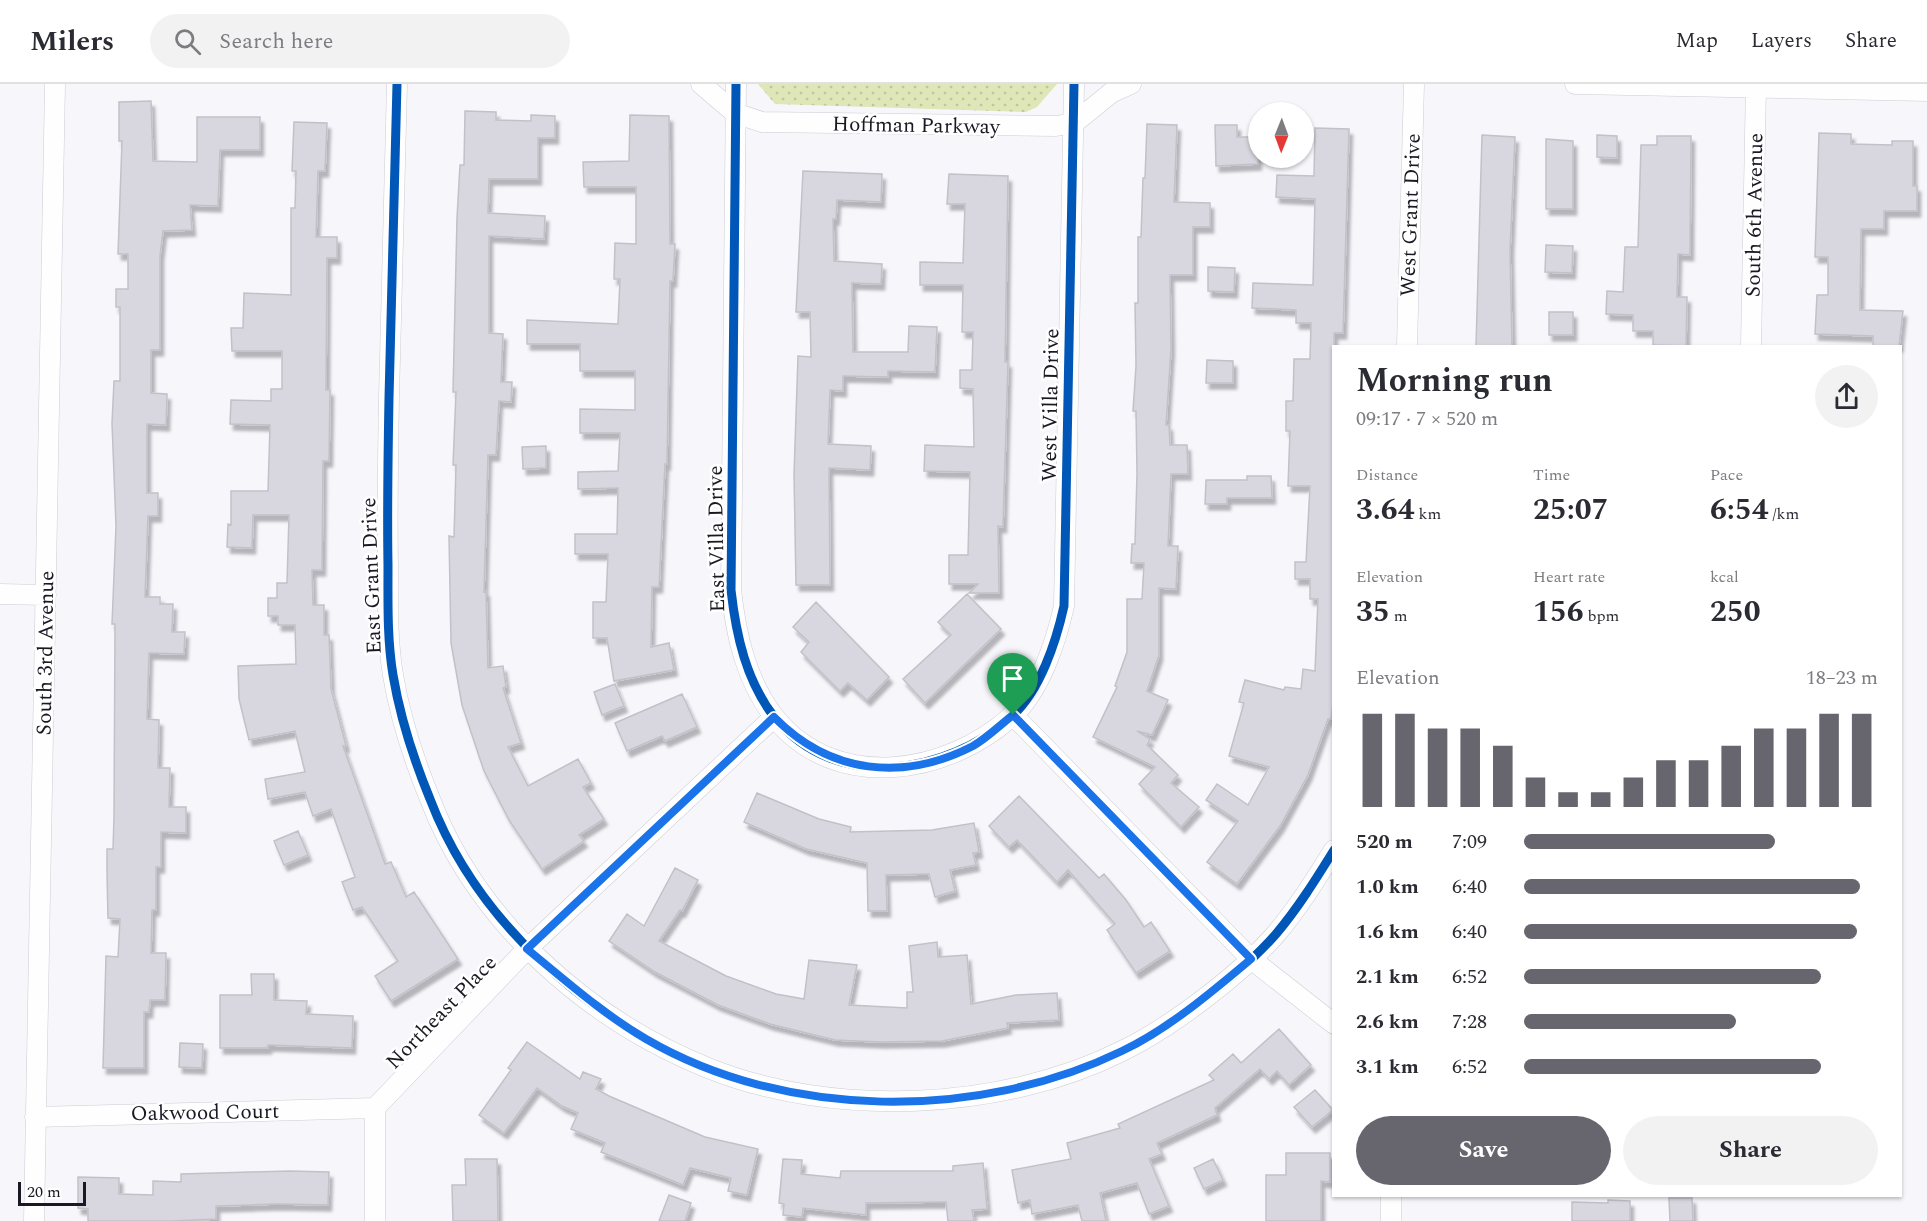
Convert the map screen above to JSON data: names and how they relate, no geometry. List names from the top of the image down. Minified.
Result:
{"streets":{"street":["Hoffman Parkway","West Grant Drive","South 6th Avenue","West Villa Drive","East Villa Drive","East Grant Drive","South 3rd Avenue","Northeast Place","Oakwood Court"]},"crossings":[["Hoffman Parkway","West Villa Drive"],["Hoffman Parkway","East Villa Drive"],["West Villa Drive","East Villa Drive"],["East Villa Drive","Northeast Place"],["East Grant Drive","Northeast Place"],["South 3rd Avenue","Oakwood Court"],["Northeast Place","Oakwood Court"]],"scale_bar":"20 m","north":"bottom","page":{"header":"Milers","search":"Search here","nav":["Map","Layers","Share"],"heading":["Morning run","09:17 · 7 × 520 m"],"stats":[["Distance","3.64 km"],["Time","25:07"],["Pace","6:54 /km"],["Elevation","35 m"],["Heart rate","156 bpm"],["kcal","250"]],"chart":["Elevation","18–23 m"],"list":[{"name":"520 m","note":"7:09"},{"name":"1.0 km","note":"6:40"},{"name":"1.6 km","note":"6:40"},{"name":"2.1 km","note":"6:52"},{"name":"2.6 km","note":"7:28"},{"name":"3.1 km","note":"6:52"}],"buttons":["Save","Share"],"scale":"20 m"}}
